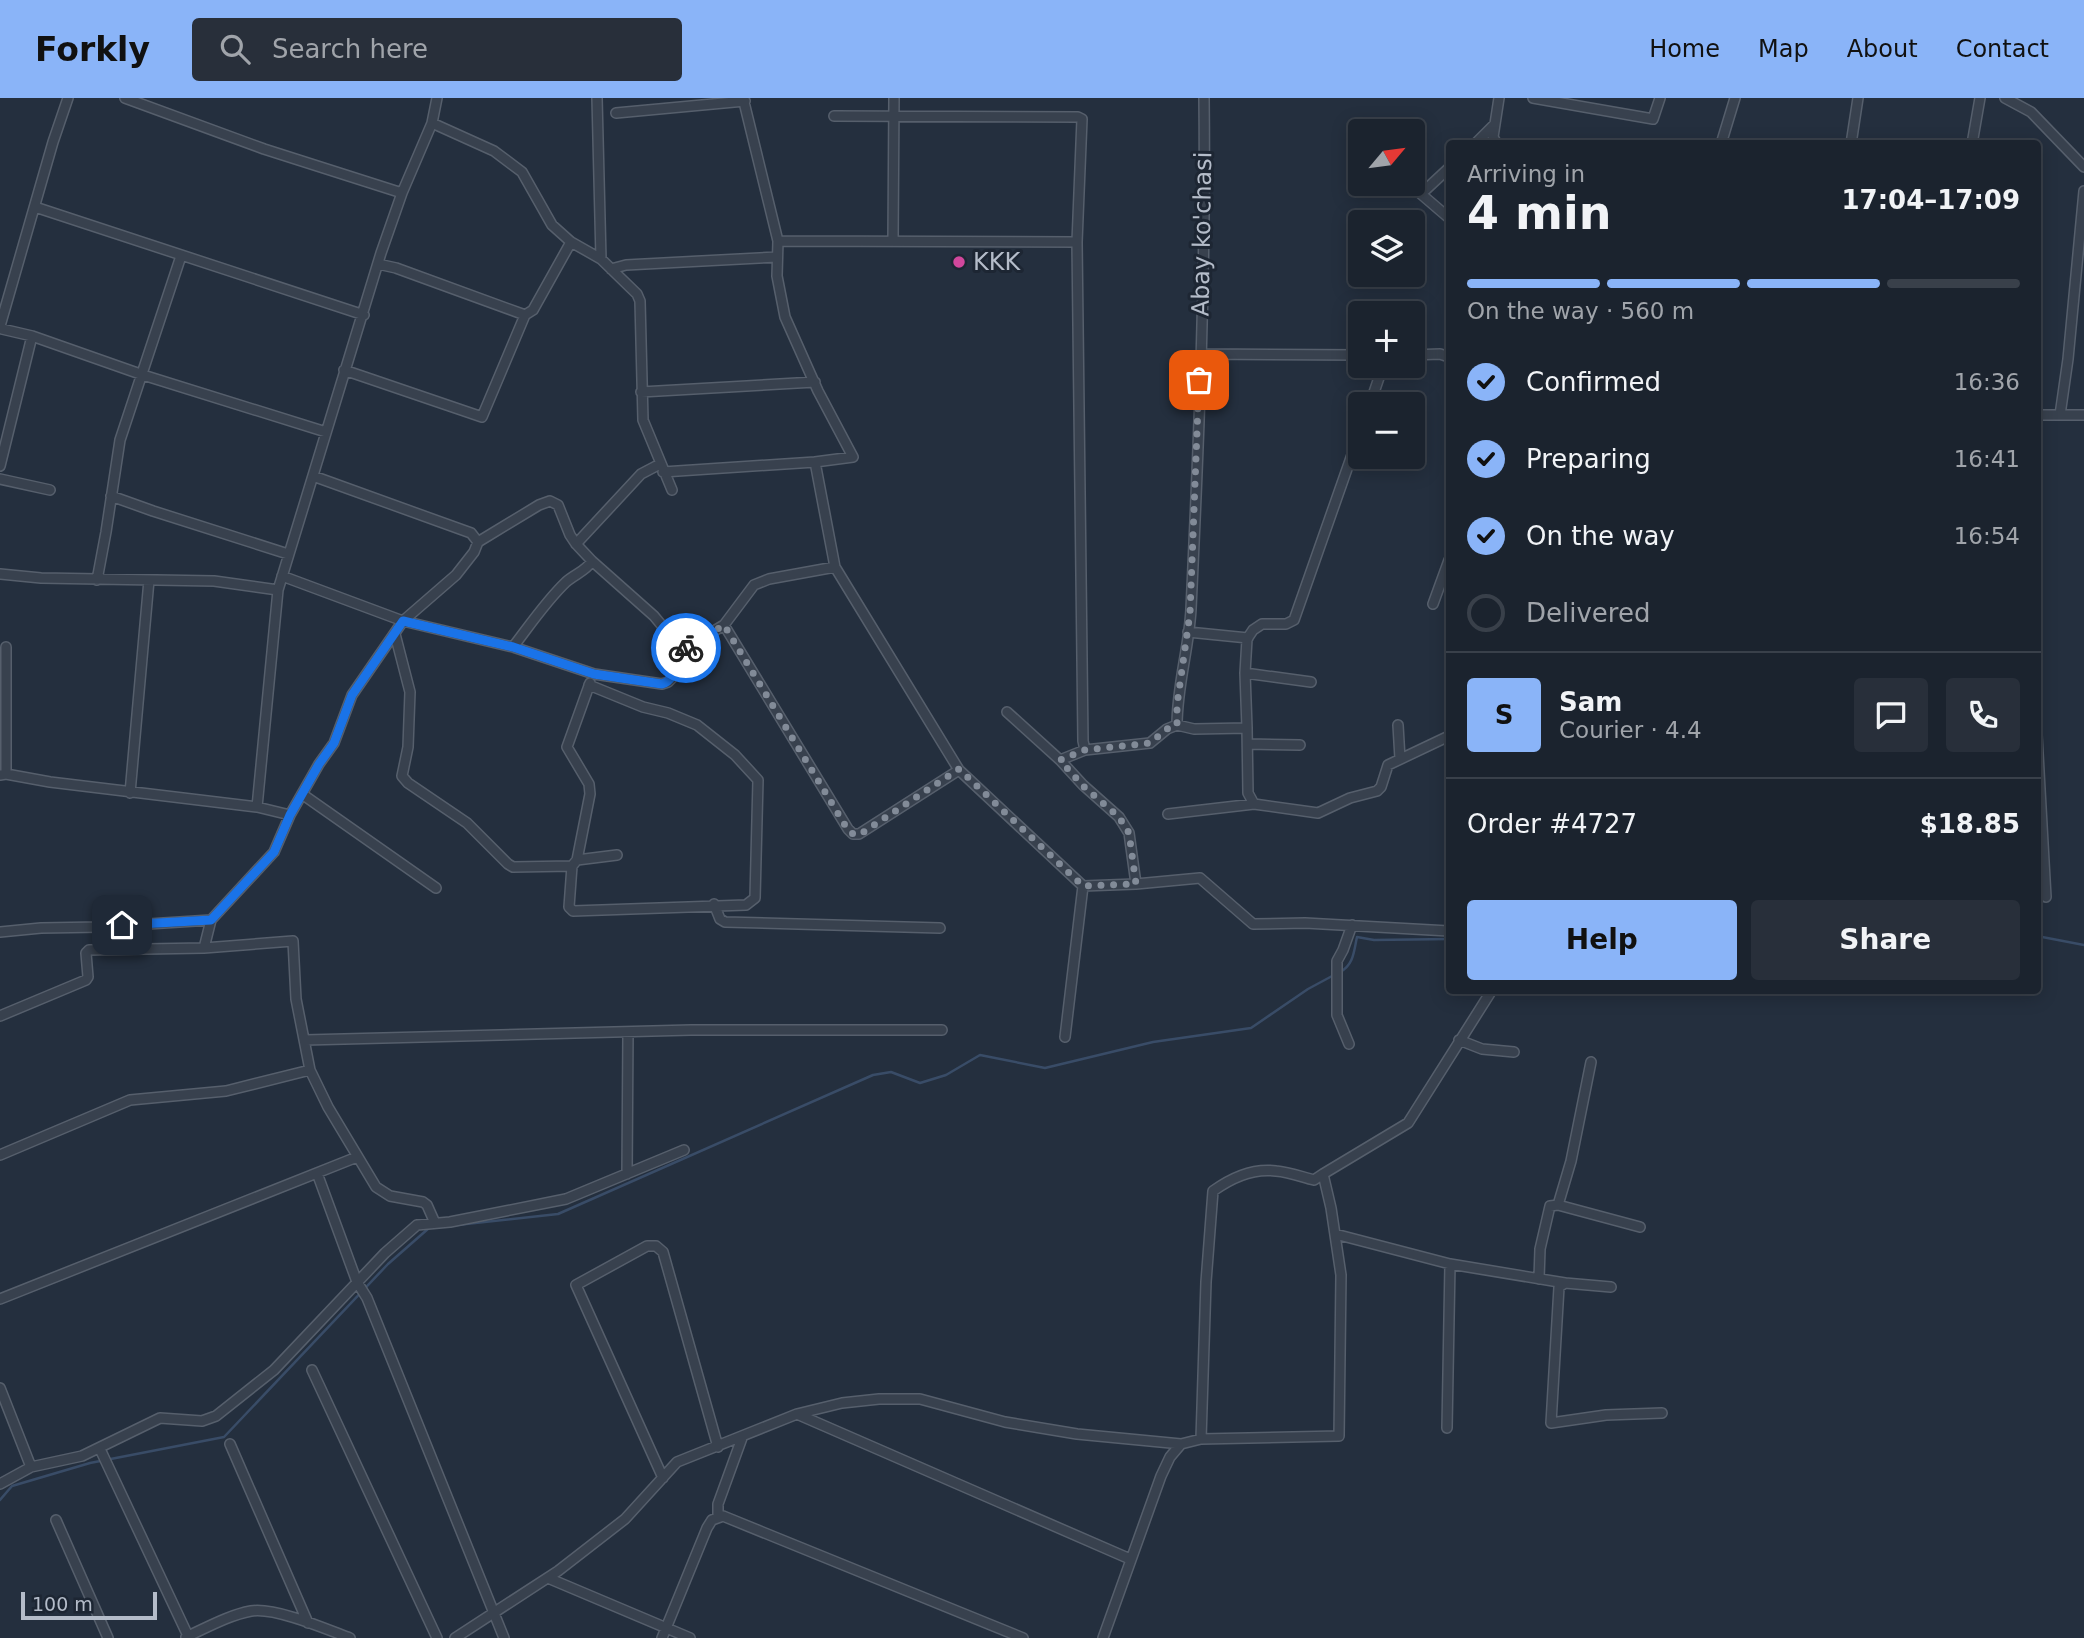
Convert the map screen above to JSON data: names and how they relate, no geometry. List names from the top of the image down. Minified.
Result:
{"streets":{"street":["Abay ko'chasi"]},"places":["KKK"],"scale_bar":"100 m","north":"top right","page":{"header":"Forkly","search":"Search here","nav":["Home","Map","About","Contact"],"map_buttons":["+","−"],"heading":["4 min","Arriving in","17:04–17:09"],"panel":["Sam","Courier · 4.4","Order #4727","$18.85"],"bar":"On the way · 560 m","list":[["Confirmed","16:36"],["Preparing","16:41"],["On the way","16:54"],"Delivered"],"round":"S","buttons":["Help","Share"],"scale":"100 m"}}
